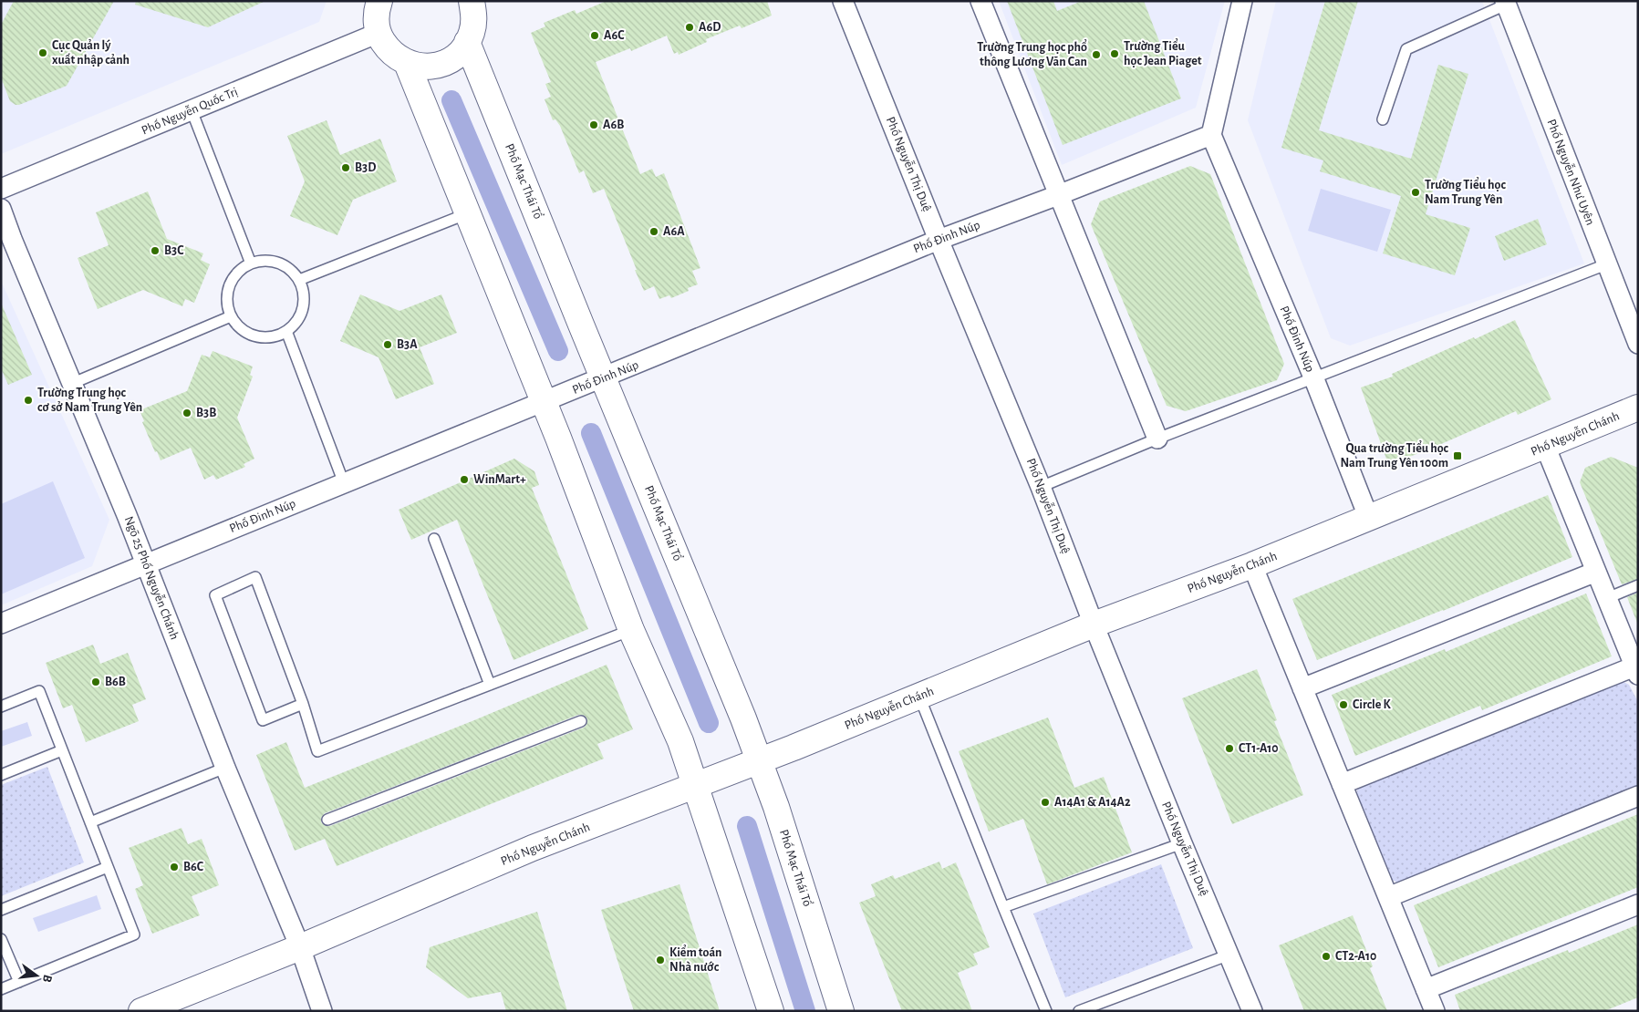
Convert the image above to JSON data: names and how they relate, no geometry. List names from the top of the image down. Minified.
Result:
{"streets":{"street":["Phố Nguyễn Quốc Trị","Phố Nguyễn Thị Duệ","Phố Nguyễn Như Uyên","Phố Mạc Thái Tổ","Phố Đinh Núp","Phố Nguyễn Chánh","Ngõ 25 Phố Nguyễn Chánh"]},"crossings":[["Phố Nguyễn Thị Duệ","Phố Đinh Núp"],["Phố Nguyễn Thị Duệ","Phố Nguyễn Chánh"],["Phố Mạc Thái Tổ","Phố Đinh Núp"],["Phố Mạc Thái Tổ","Phố Nguyễn Chánh"],["Phố Đinh Núp","Phố Nguyễn Chánh"],["Phố Đinh Núp","Ngõ 25 Phố Nguyễn Chánh"],["Phố Nguyễn Chánh","Ngõ 25 Phố Nguyễn Chánh"]],"places":{"other":["A6D","A6C","Cục Quản lý xuất nhập cảnh","Trường Tiểu học Jean Piaget","Trường Trung học phổ thông Lương Văn Can","A6B","B3D","Trường Tiểu học Nam Trung Yên","A6A","B3C","B3A","Trường Trung học cơ sở Nam Trung Yên","B3B","WinMart+","B6B","Circle K","CT1-A10","A14A1 & A14A2","B6C","CT2-A10","Kiểm toán Nhà nước"],"transit":["Qua trường Tiểu học Nam Trung Yên 100m"]},"north":"right"}
